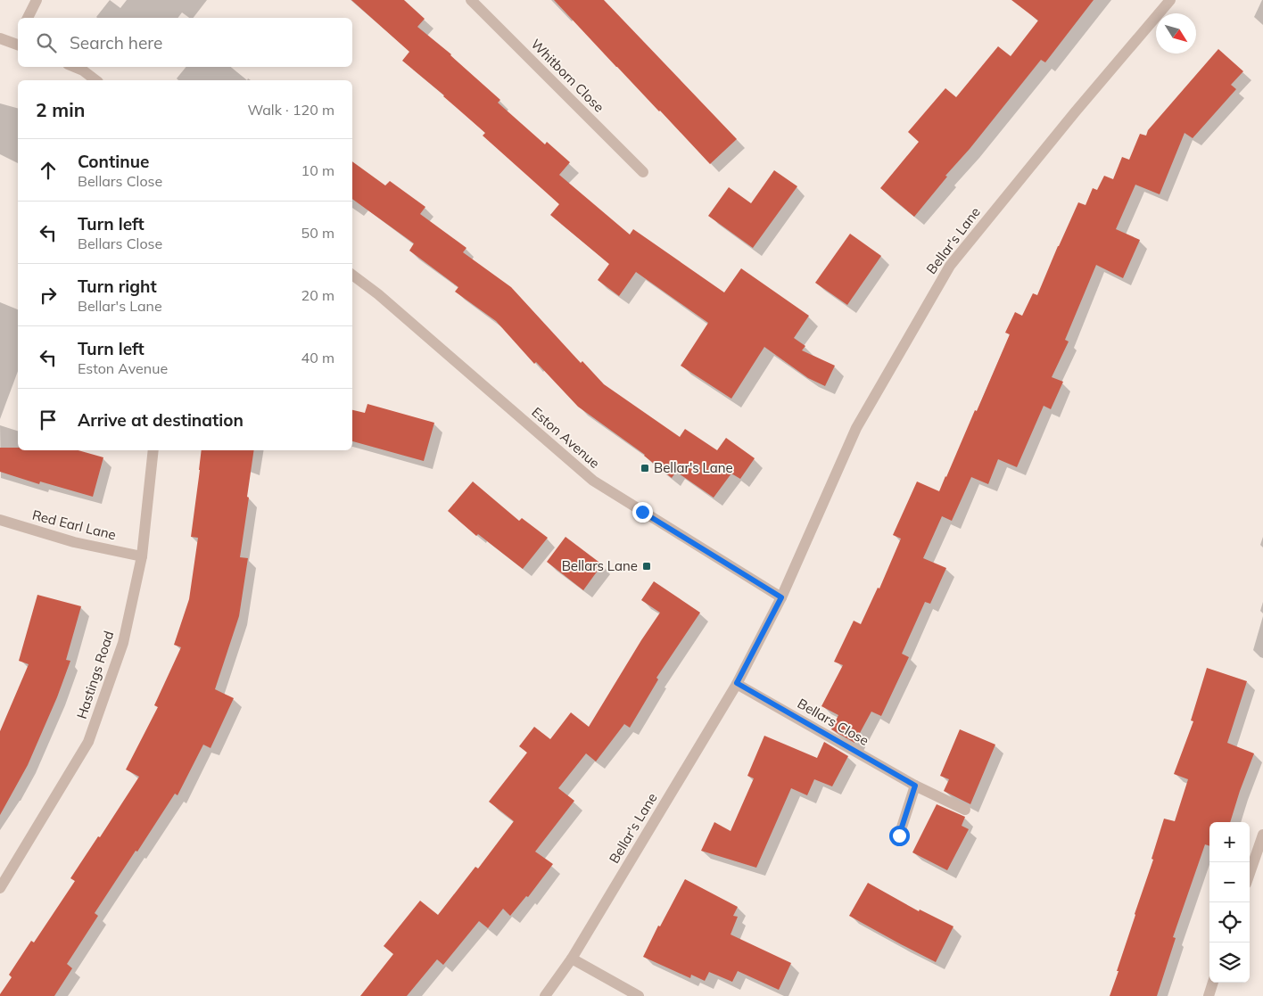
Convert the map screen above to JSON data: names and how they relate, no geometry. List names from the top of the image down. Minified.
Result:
{"streets":{"street":["Whitborn Close","Bellar's Lane","Eston Avenue","Red Earl Lane","Hastings Road","Bellars Close"]},"crossings":[["Bellar's Lane","Eston Avenue"],["Bellar's Lane","Bellars Close"],["Red Earl Lane","Hastings Road"]],"places":{"transit":["Bellar's Lane","Bellars Lane"]},"north":"bottom right","page":{"search":"Search here","heading":["2 min","Walk · 120 m"],"list":[["Continue","Bellars Close","10 m"],["Turn left","Bellars Close","50 m"],["Turn right","Bellar's Lane","20 m"],["Turn left","Eston Avenue","40 m"],"Arrive at destination"],"map_buttons":["+","−"]}}
